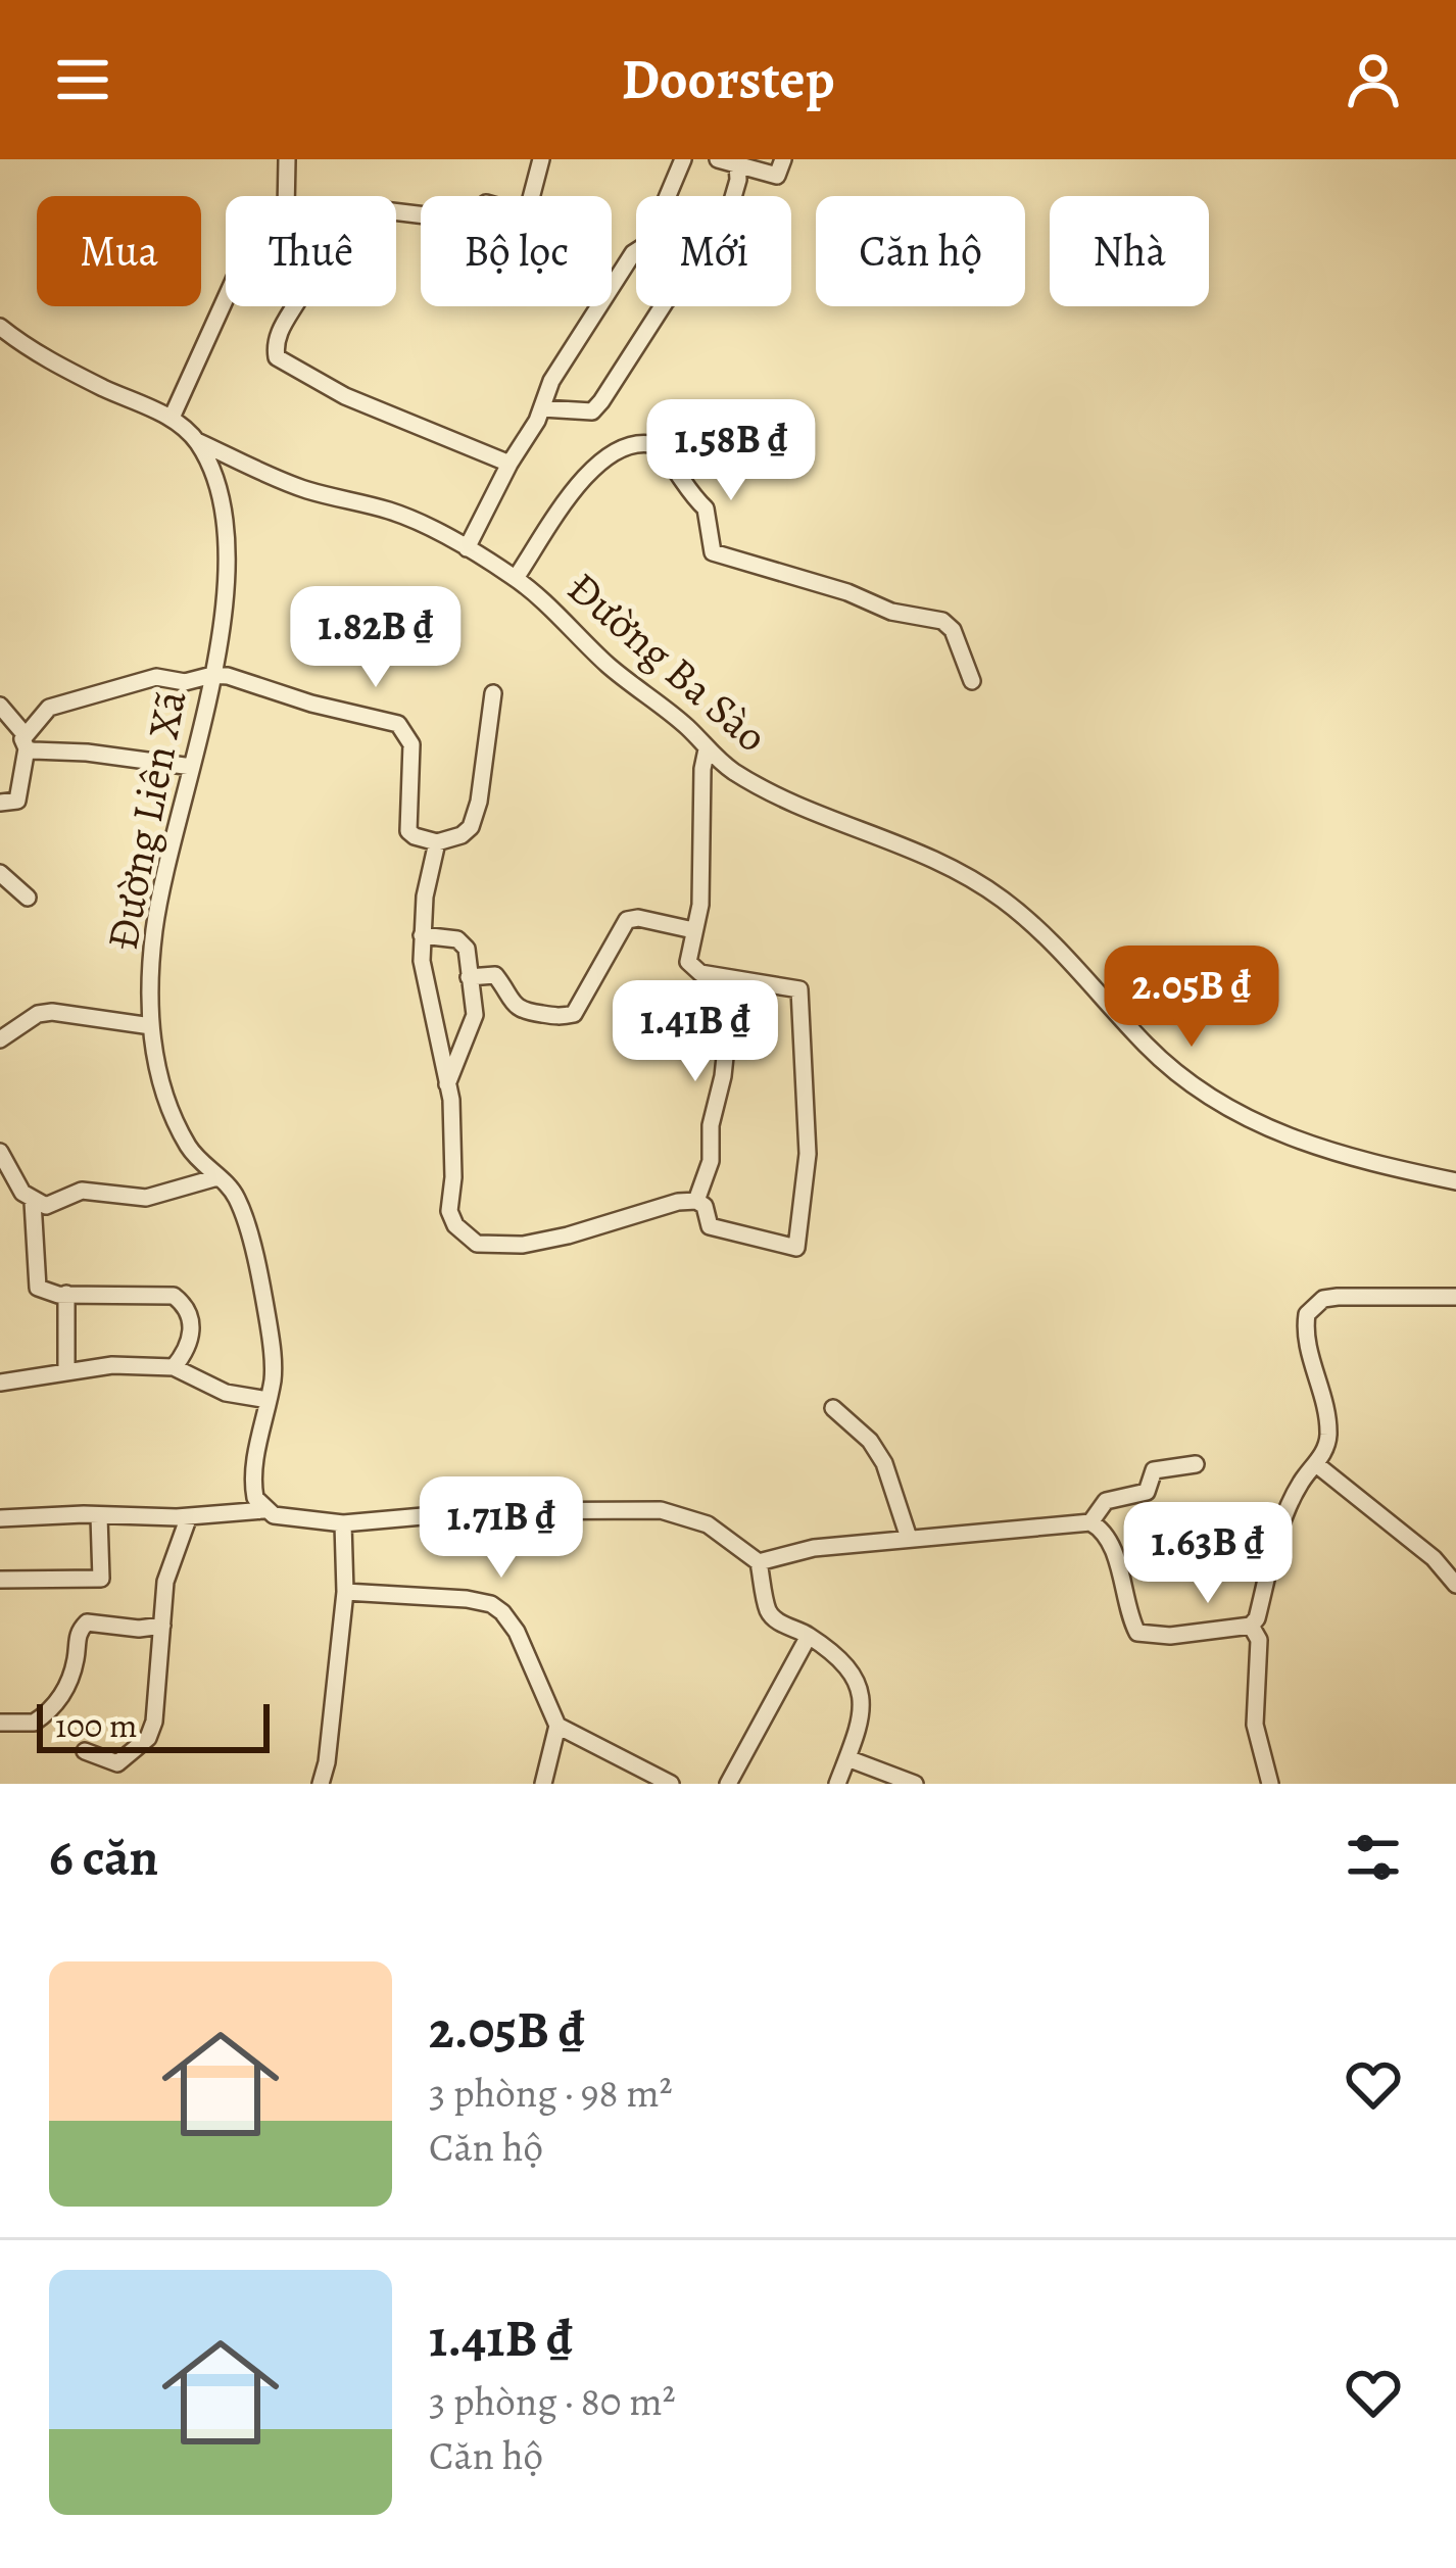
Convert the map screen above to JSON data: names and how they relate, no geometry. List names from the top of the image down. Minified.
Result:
{"streets":{"street":["Đường Ba Sào","Đường Liên Xã"]},"crossings":[["Đường Ba Sào","Đường Liên Xã"]],"scale_bar":"100 m","page":{"header":"Doorstep","chip":["Mua","Thuê","Bộ lọc","Mới","Căn hộ","Nhà"],"price":["1.58B ₫","1.82B ₫","2.05B ₫","1.41B ₫","1.71B ₫","1.63B ₫"],"scale":"100 m","heading":"6 căn","list":[{"name":"2.05B ₫","note":"3 phòng · 98 m² · Căn hộ"},{"name":"1.41B ₫","note":"3 phòng · 80 m² · Căn hộ"}]}}
